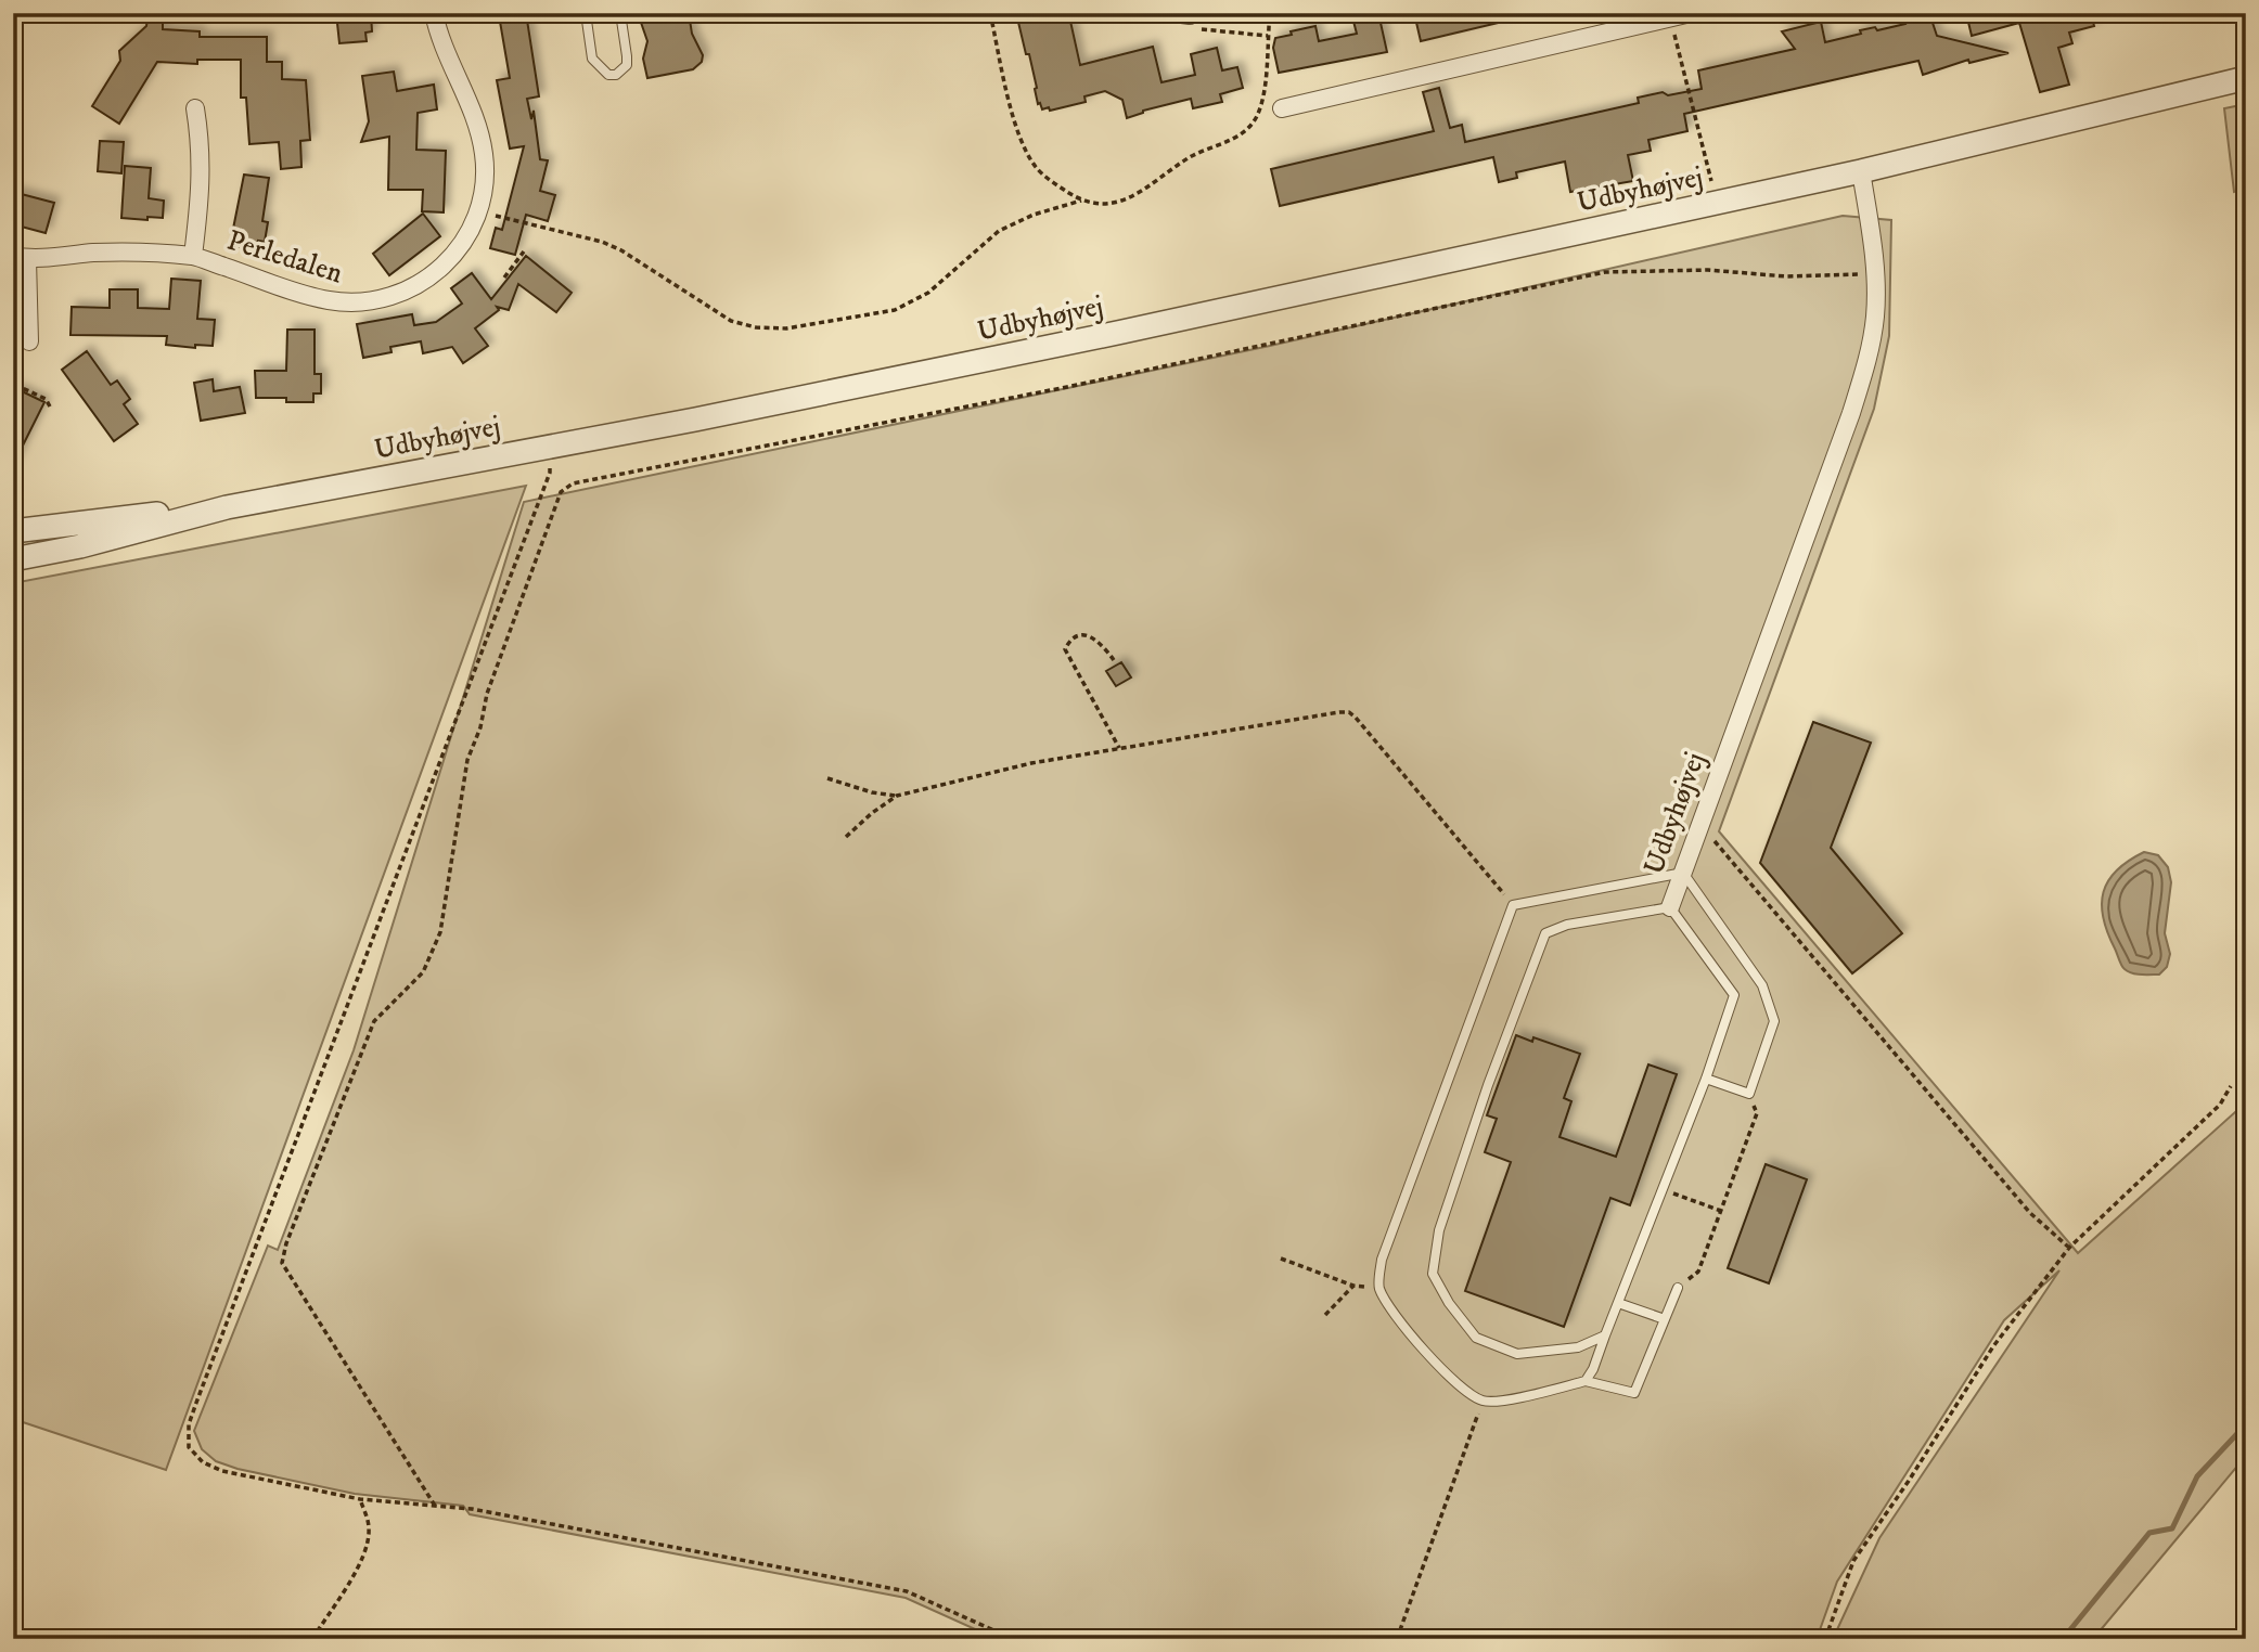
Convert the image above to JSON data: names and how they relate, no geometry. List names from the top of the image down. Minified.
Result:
{"streets":{"street":["Udbyhøjvej","Perledalen"]}}
